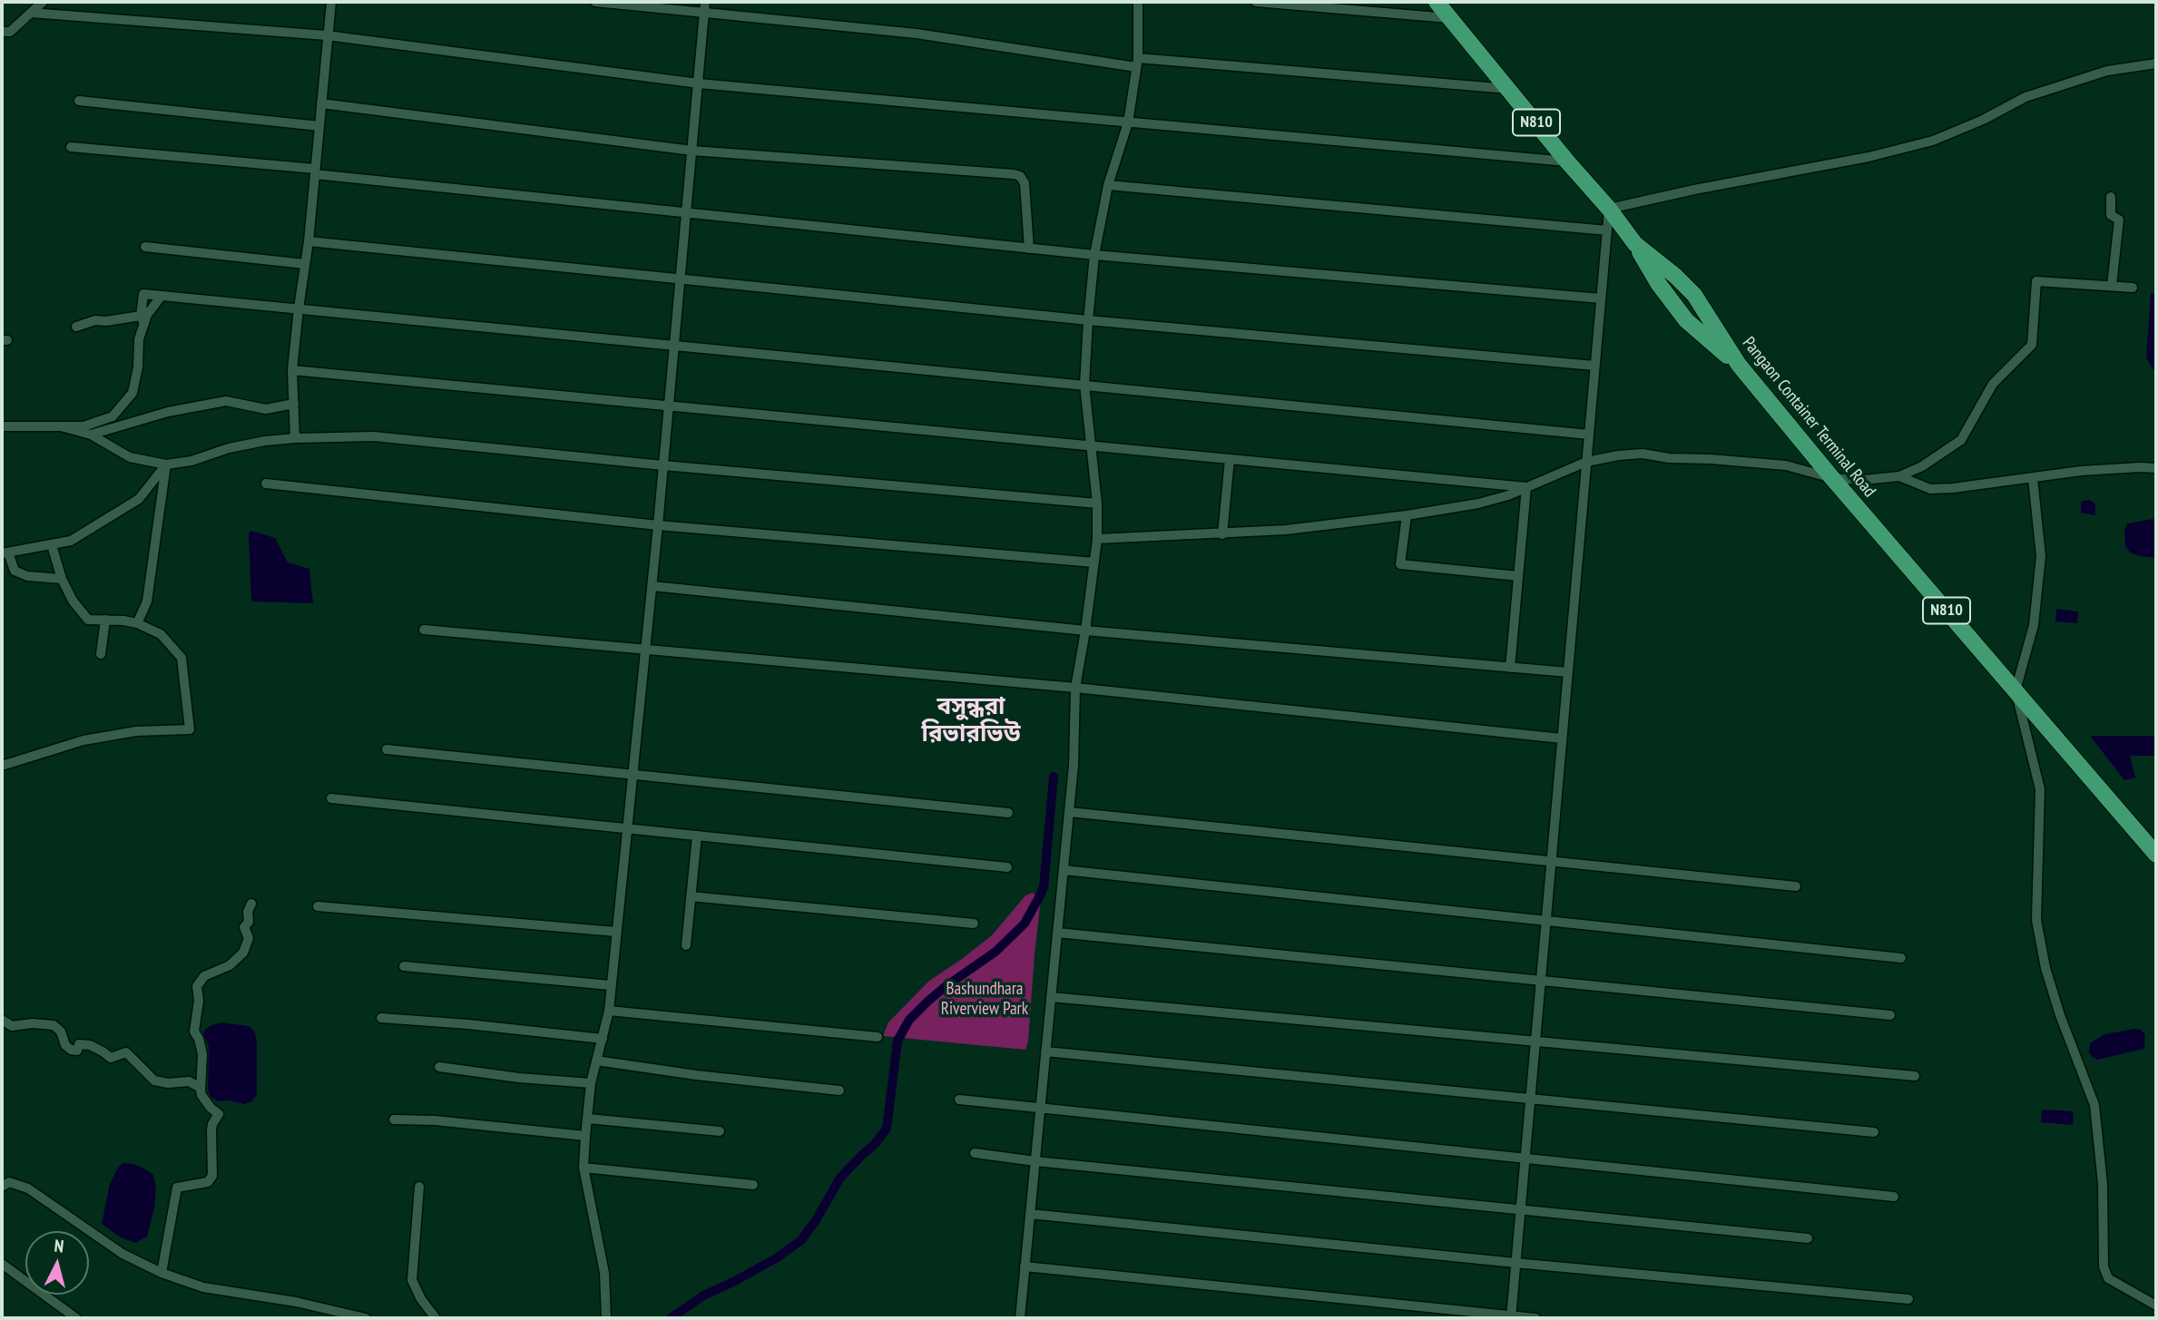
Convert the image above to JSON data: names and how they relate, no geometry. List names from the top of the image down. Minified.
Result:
{"streets":{"highway":["N810","Pangaon Container Terminal Road"]},"crossings":[["N810","Pangaon Container Terminal Road"]],"districts":["বসুন্ধরা রিভারভিউ"],"parks":["Bashundhara Riverview Park"],"north":"top"}
